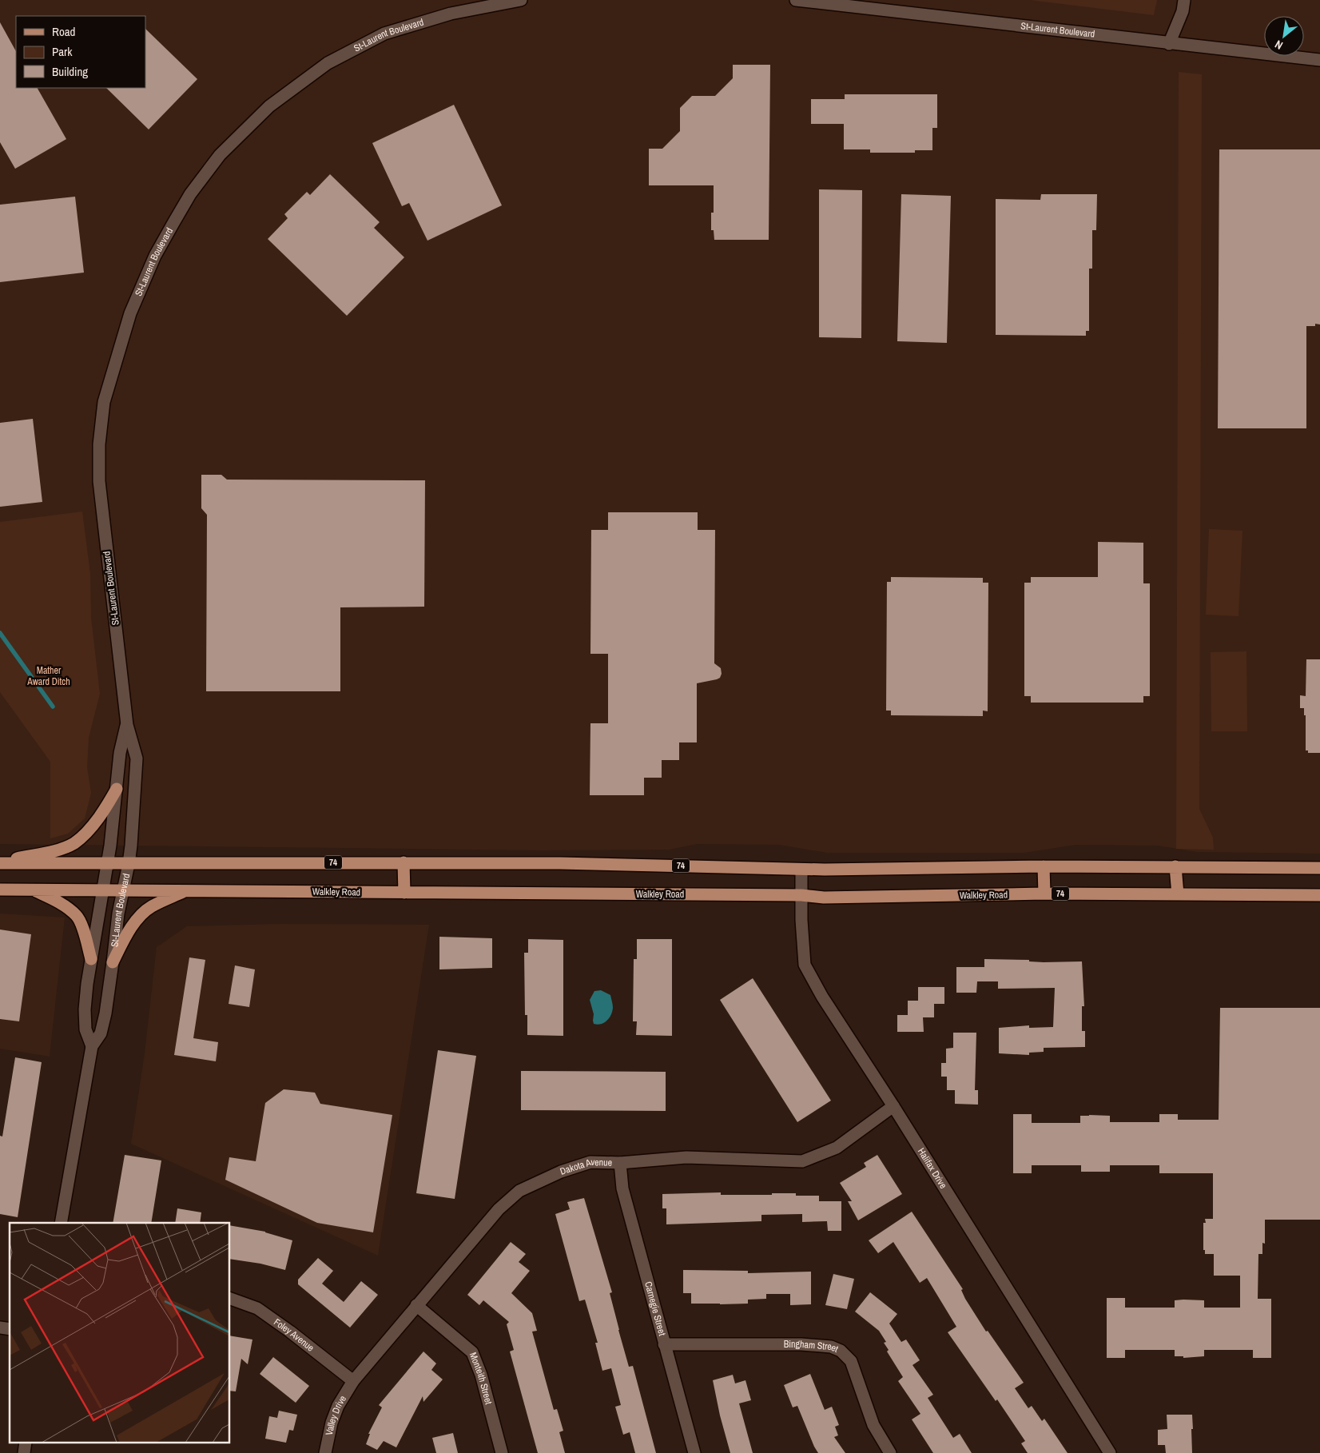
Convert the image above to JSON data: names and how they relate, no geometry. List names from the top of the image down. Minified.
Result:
{"streets":{"main road":["74","Walkley Road"],"street":["St-Laurent Boulevard","Dakota Avenue","Halifax Drive","Carnegie Street","Foley Avenue","Bingham Street","Monteith Street","Valley Drive"]},"crossings":[["St-Laurent Boulevard","74"],["St-Laurent Boulevard","Walkley Road"],["74","Halifax Drive"],["Walkley Road","Halifax Drive"],["Dakota Avenue","Halifax Drive"],["Dakota Avenue","Carnegie Street"],["Dakota Avenue","Foley Avenue"],["Dakota Avenue","Monteith Street"],["Dakota Avenue","Valley Drive"],["Carnegie Street","Bingham Street"],["Foley Avenue","Valley Drive"]],"parks":["Mather Award Ditch"],"legend":["Road","Park","Building"],"north":"bottom left"}
